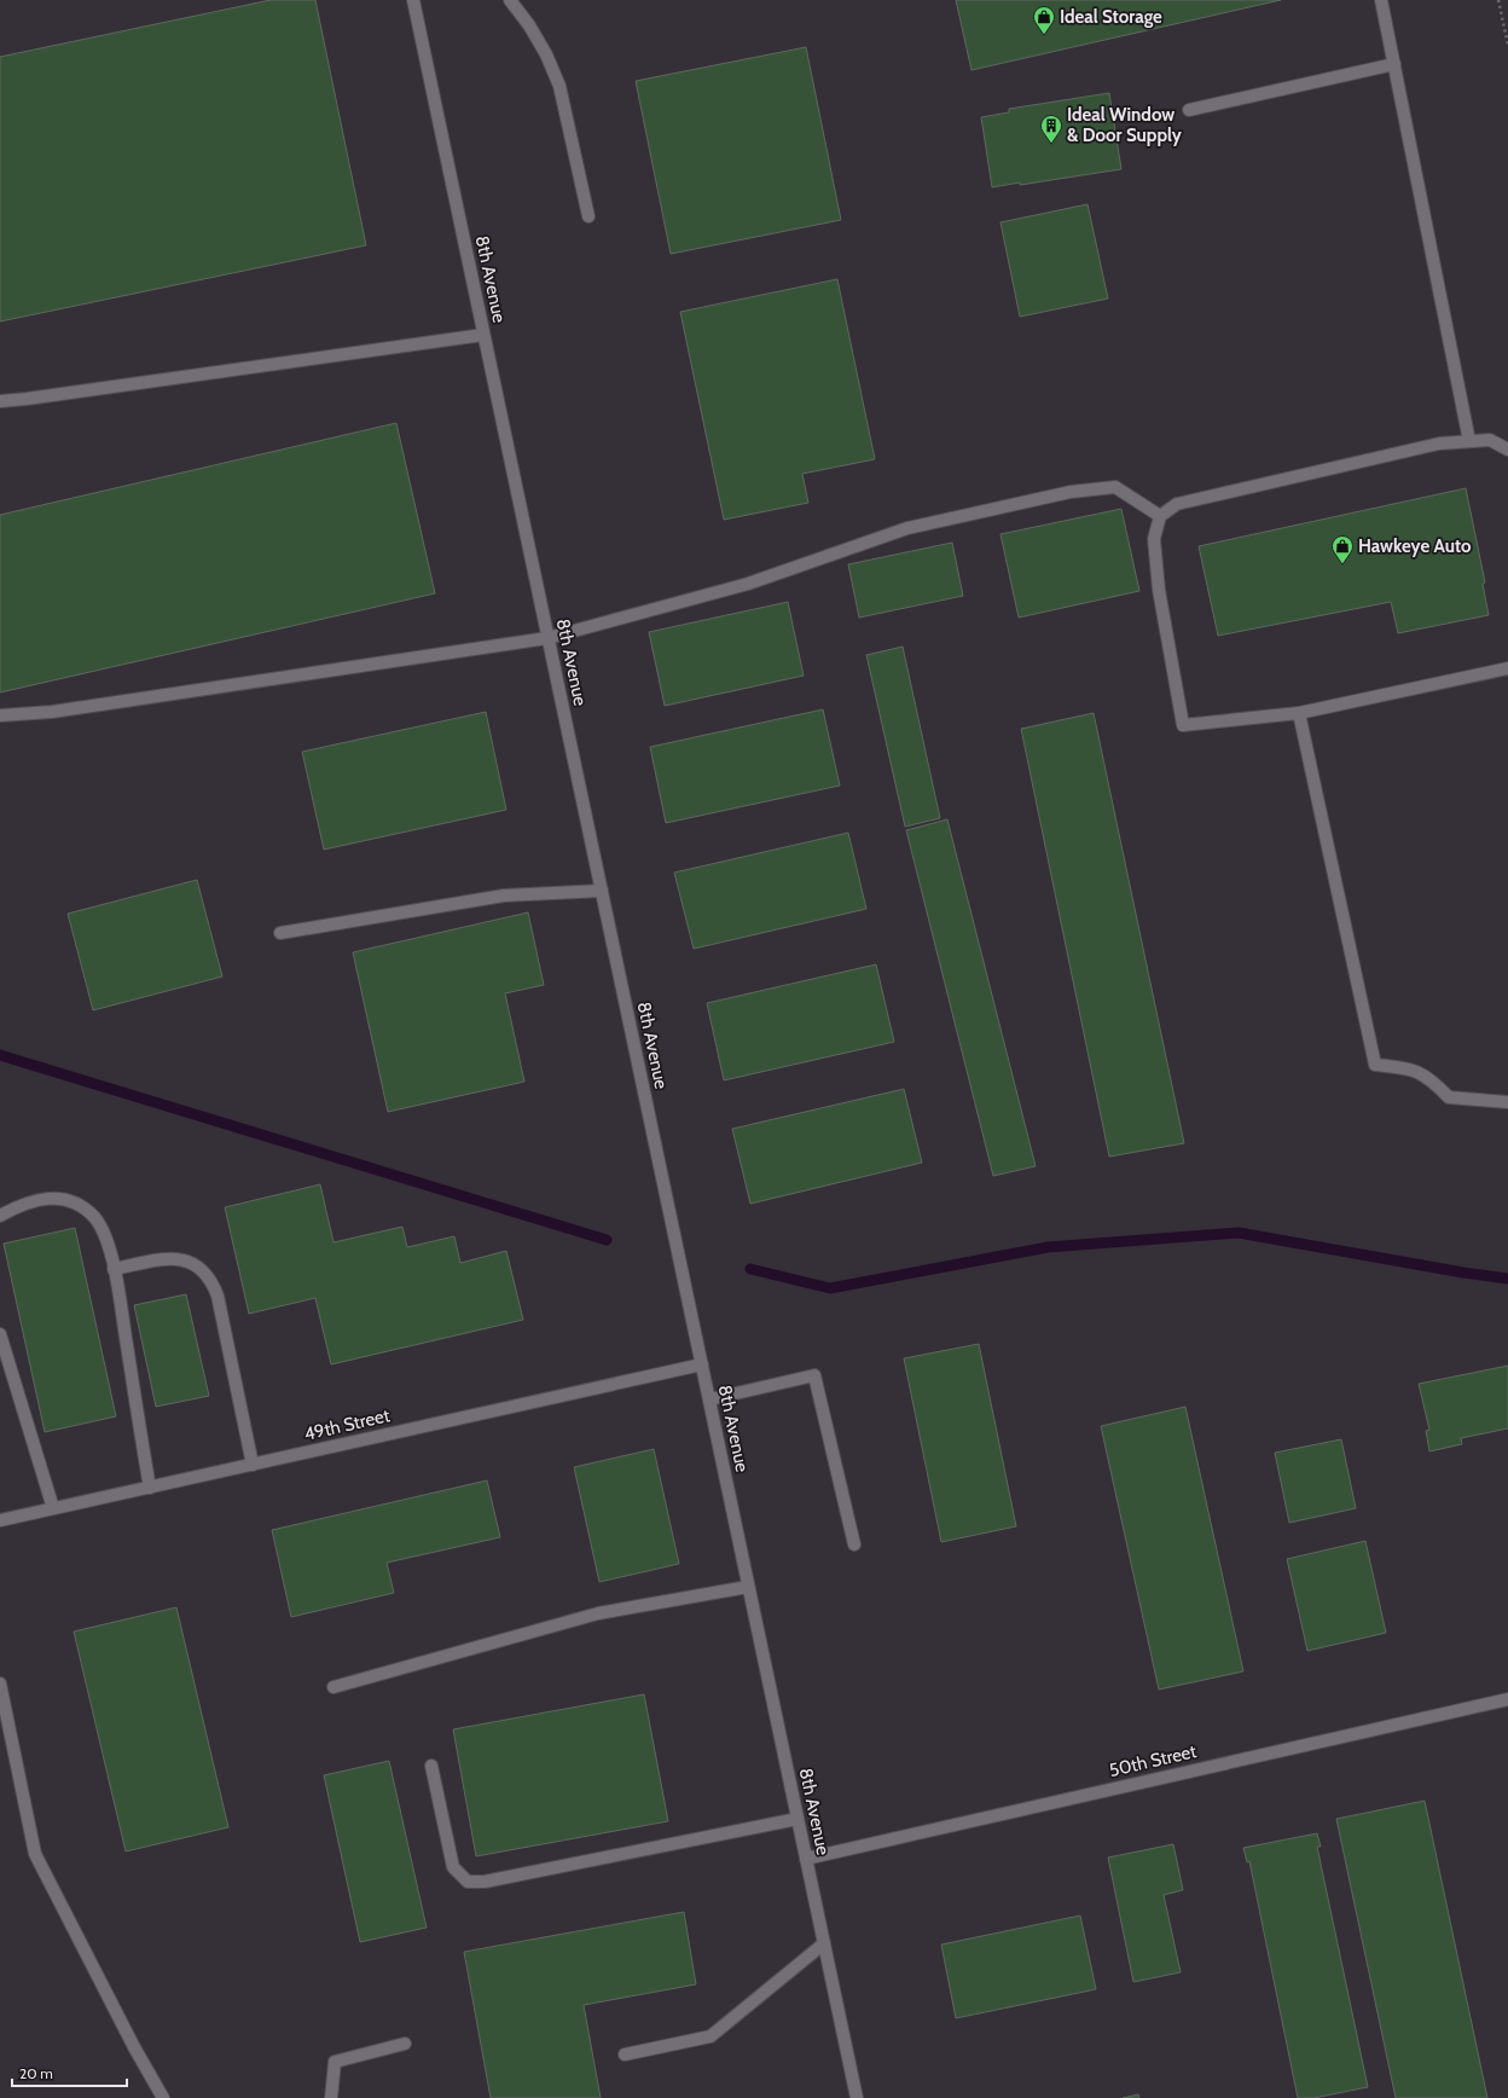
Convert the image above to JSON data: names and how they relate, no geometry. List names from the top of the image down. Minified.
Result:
{"streets":{"street":["8th Avenue","49th Street","50th Street"]},"crossings":[["8th Avenue","49th Street"],["8th Avenue","50th Street"]],"places":{"shop":["Ideal Storage","Hawkeye Auto"],"building":["Ideal Window & Door Supply"]},"scale_bar":"20 m"}
